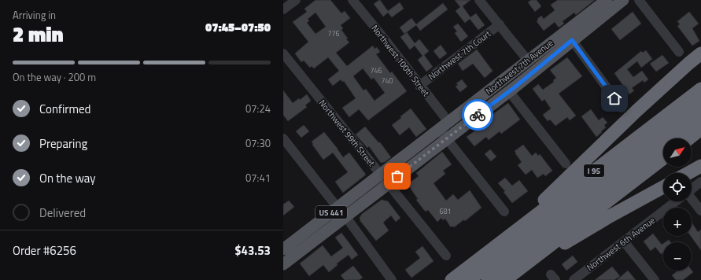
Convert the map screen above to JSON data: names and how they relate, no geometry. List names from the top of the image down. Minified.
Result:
{"streets":{"highway":["I 95"],"main road":["Northwest 7th Avenue","US 441"],"street":["Northwest 7th Court","Northwest 100th Street","Northwest 99th Street","Northwest 6th Avenue"]},"crossings":[["Northwest 7th Court","Northwest 100th Street"],["Northwest 100th Street","Northwest 7th Avenue"],["Northwest 7th Avenue","Northwest 99th Street"]],"house_numbers":["776","746","740","681"],"north":"top right","page":{"heading":["2 min","Arriving in","07:45–07:50"],"panel":["Order #6256","$43.53"],"bar":"On the way · 200 m","list":[["Confirmed","07:24"],["Preparing","07:30"],["On the way","07:41"],"Delivered"],"map_buttons":["+","−"]}}
